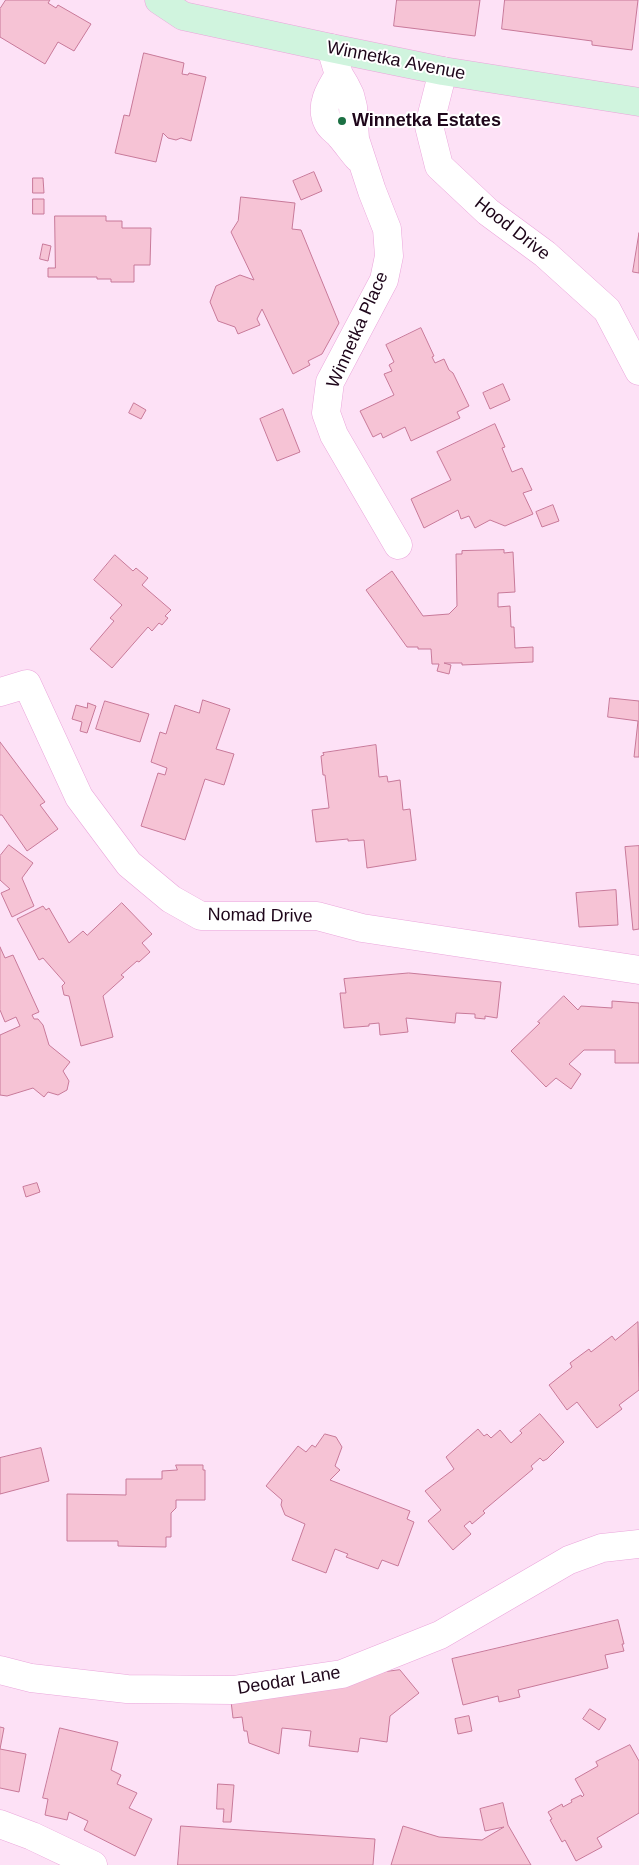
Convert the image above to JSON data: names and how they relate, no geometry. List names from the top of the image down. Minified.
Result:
{"streets":{"main road":["Winnetka Avenue"],"street":["Hood Drive","Winnetka Place","Nomad Drive","Deodar Lane"]},"crossings":[["Winnetka Avenue","Hood Drive"],["Winnetka Avenue","Winnetka Place"]],"places":["Winnetka Estates"]}
